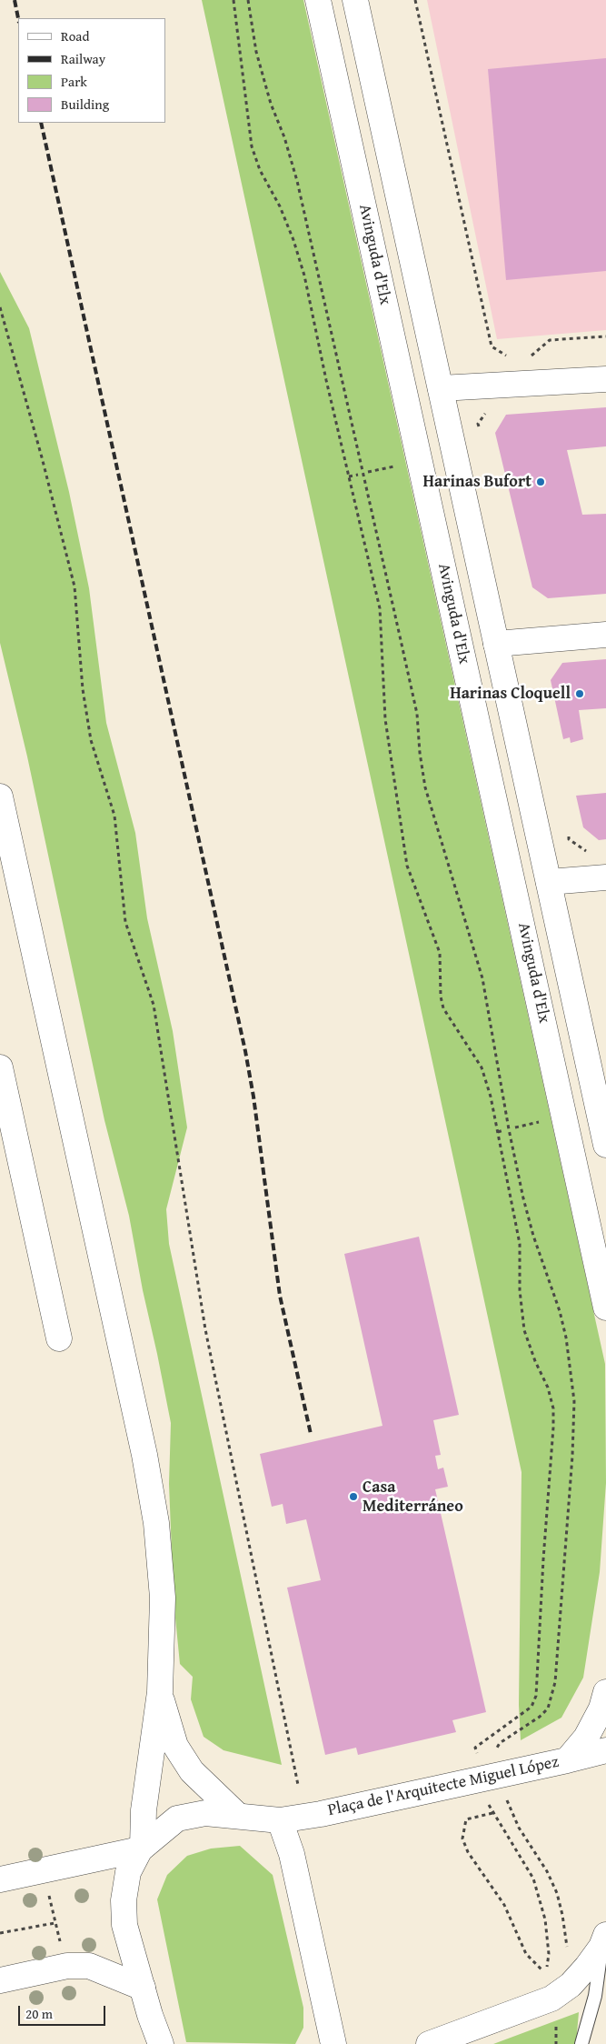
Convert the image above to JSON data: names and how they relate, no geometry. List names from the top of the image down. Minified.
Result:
{"streets":{"main road":["Avinguda d'Elx","Plaça de l'Arquitecte Miguel López"]},"places":["Harinas Bufort","Harinas Cloquell","Casa Mediterráneo"],"legend":["Road","Railway","Park","Building"],"scale_bar":"20 m"}
